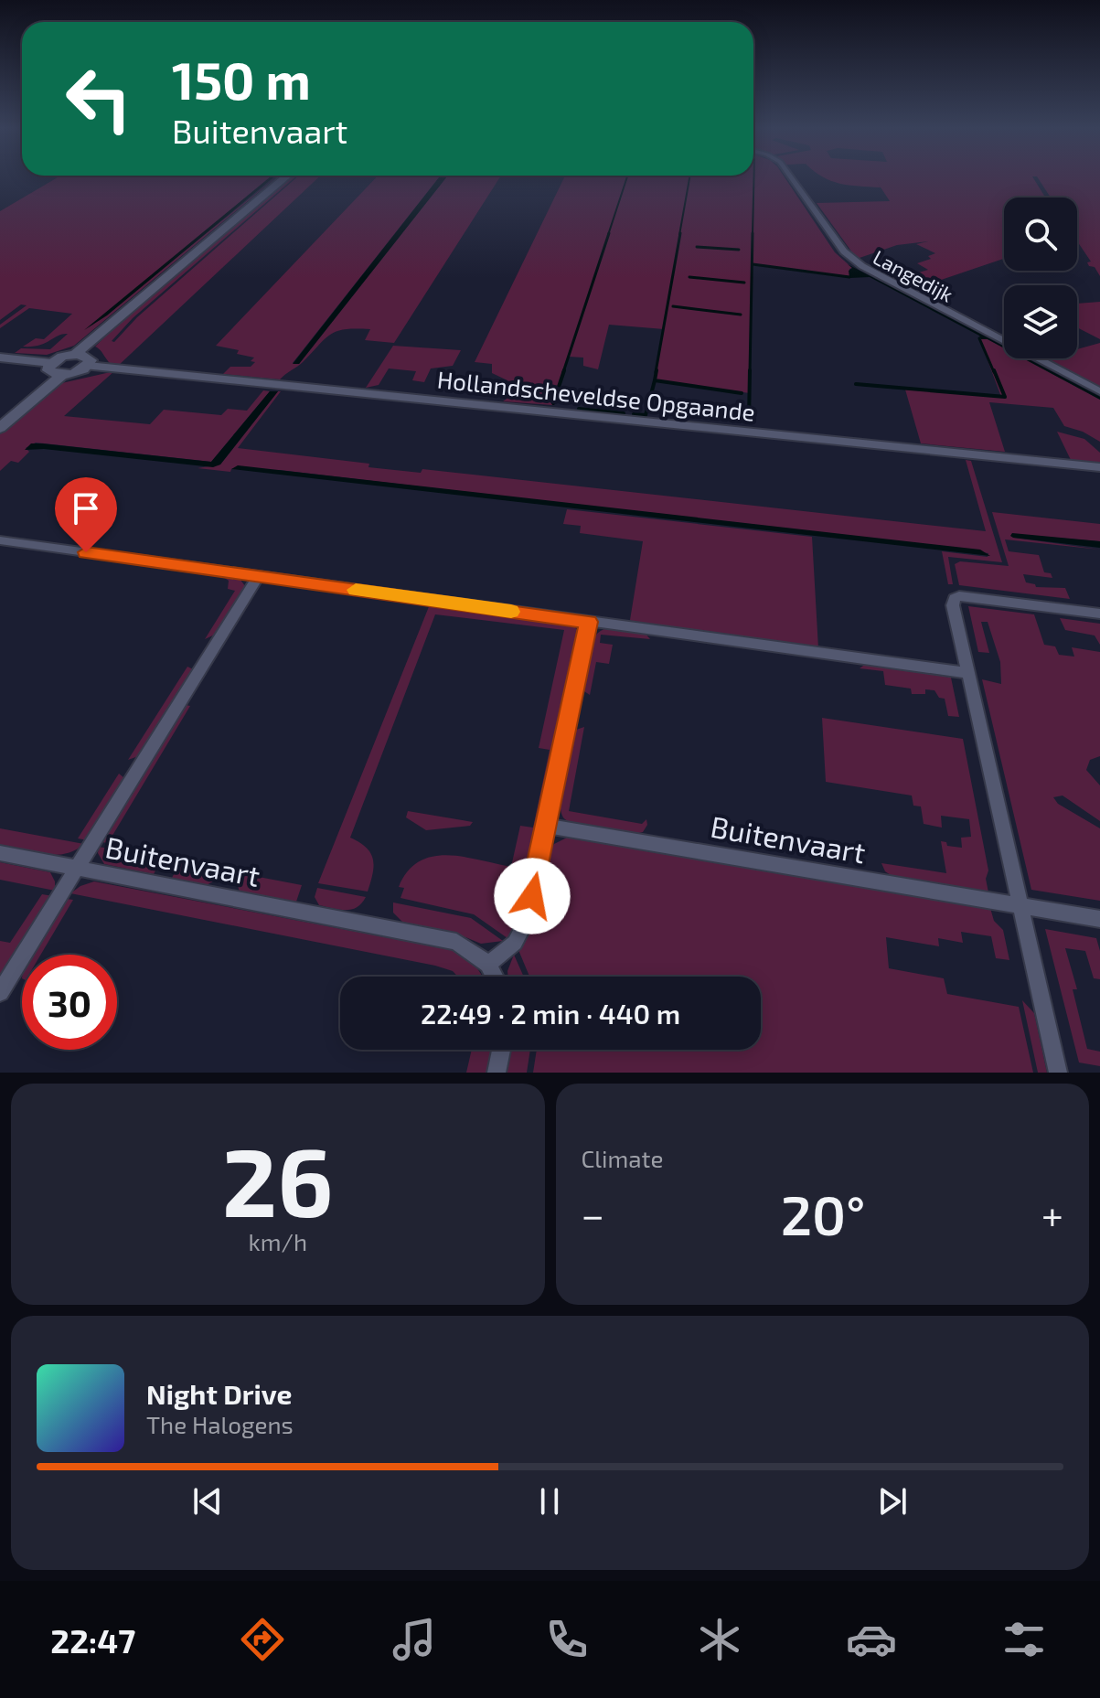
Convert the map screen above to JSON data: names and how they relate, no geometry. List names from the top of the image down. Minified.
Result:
{"streets":{"street":["Langedijk","Hollandscheveldse Opgaande","Buitenvaart"]},"page":{"turn":["150 m","Buitenvaart"],"limit":"30","trip":"22:49 · 2 min · 440 m","tile":[["26","km/h"],"Climate"],"heat":["−","20°","+"],"song":["Night Drive","The Halogens"],"tabs":"22:47"}}
